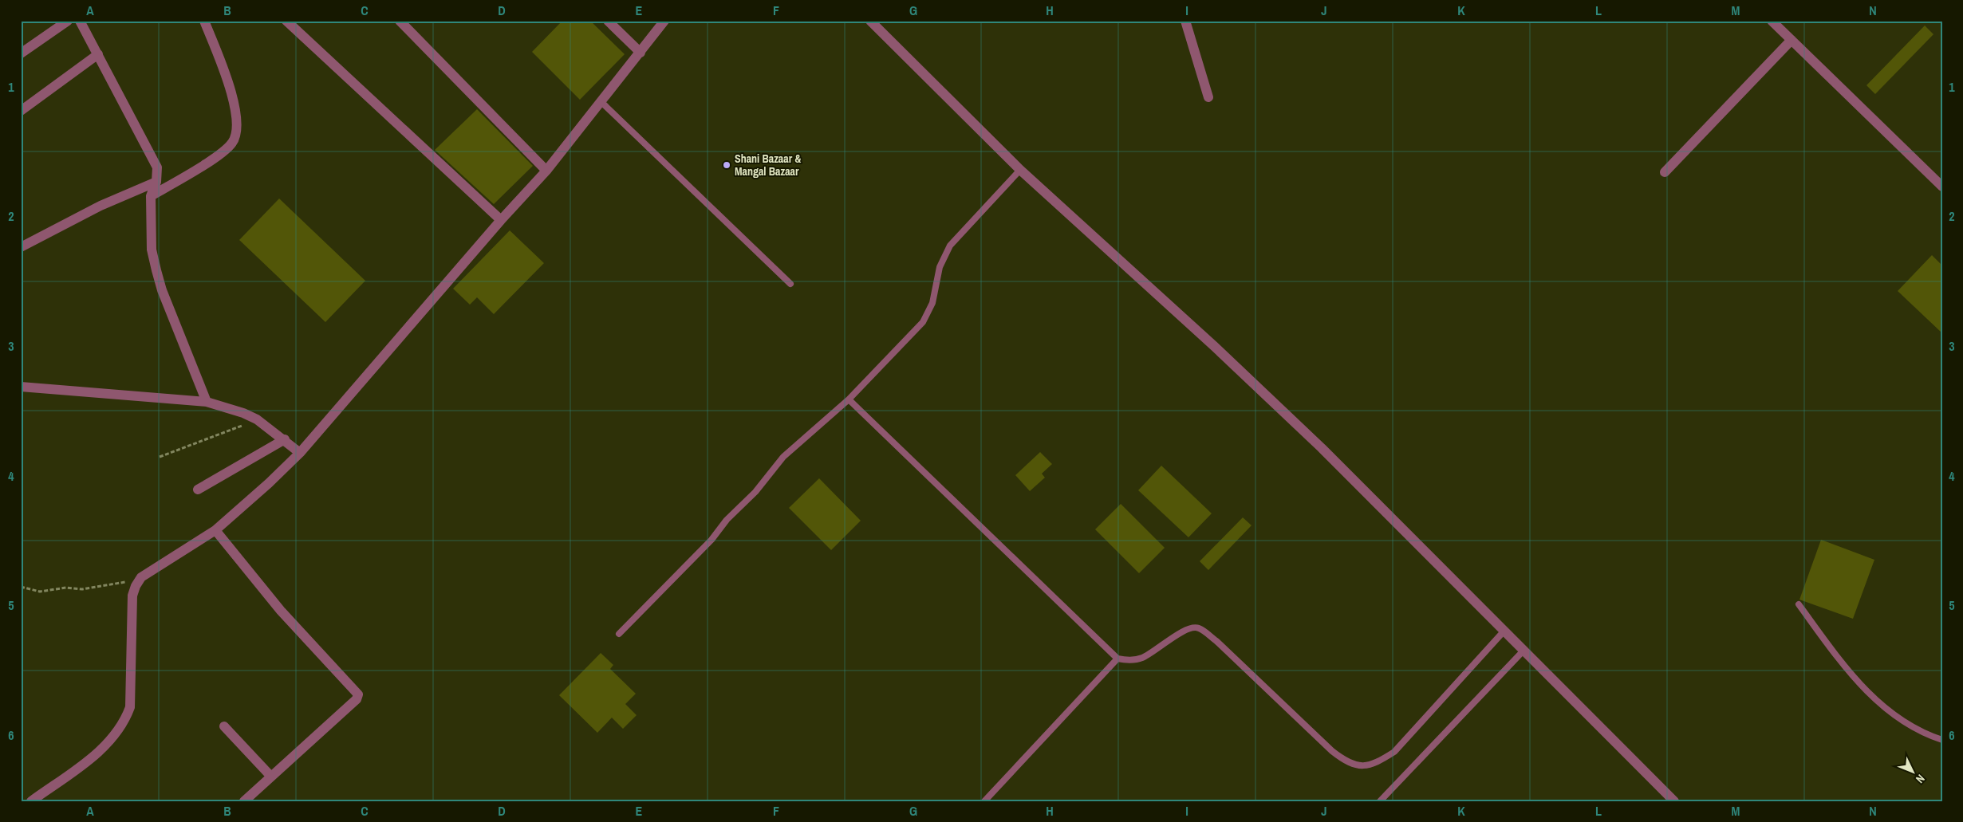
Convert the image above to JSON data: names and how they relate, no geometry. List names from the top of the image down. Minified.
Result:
{"places":["Shani Bazaar & Mangal Bazaar"],"north":"bottom right","grid":{"columns":["A","B","C","D","E","F","G","H","I","J","K","L","M","N"],"rows":["1","2","3","4","5","6"]}}
